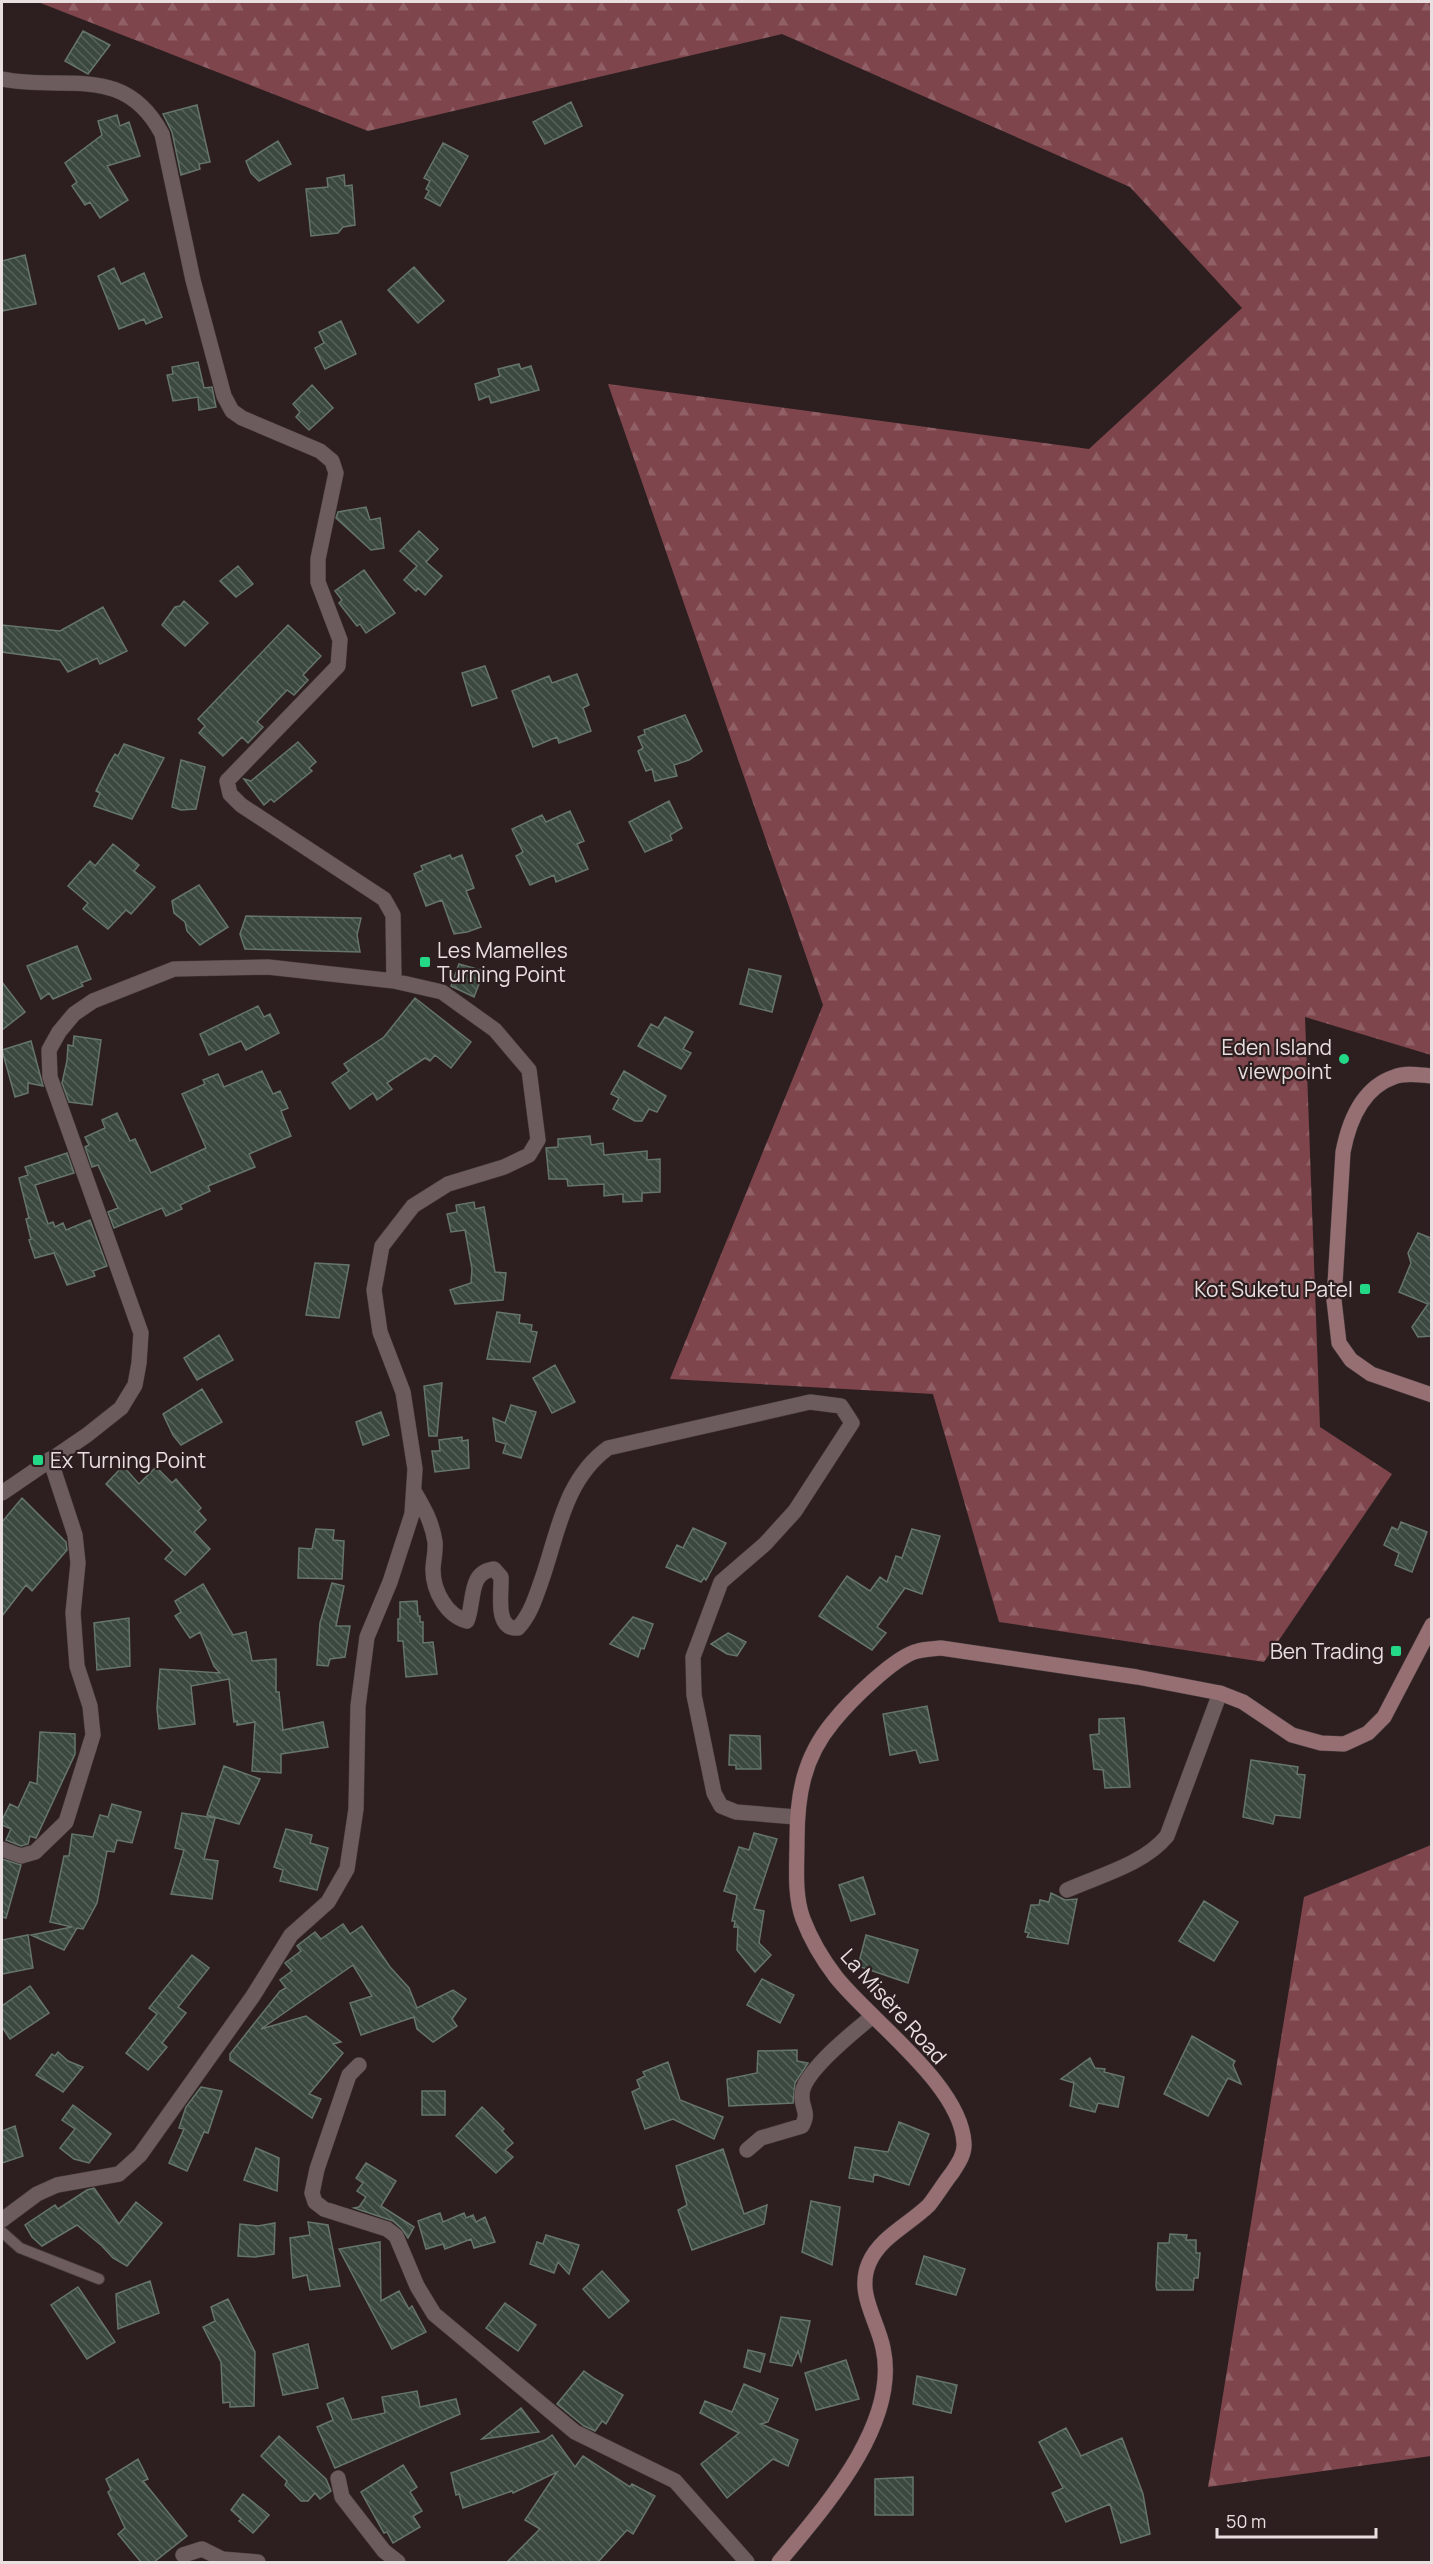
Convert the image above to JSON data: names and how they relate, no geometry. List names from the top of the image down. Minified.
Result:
{"streets":{"main road":["La Misère Road"]},"places":{"transit":["Les Mamelles Turning Point","Kot Suketu Patel","Ex Turning Point","Ben Trading"],"other":["Eden Island viewpoint"]},"scale_bar":"50 m"}
